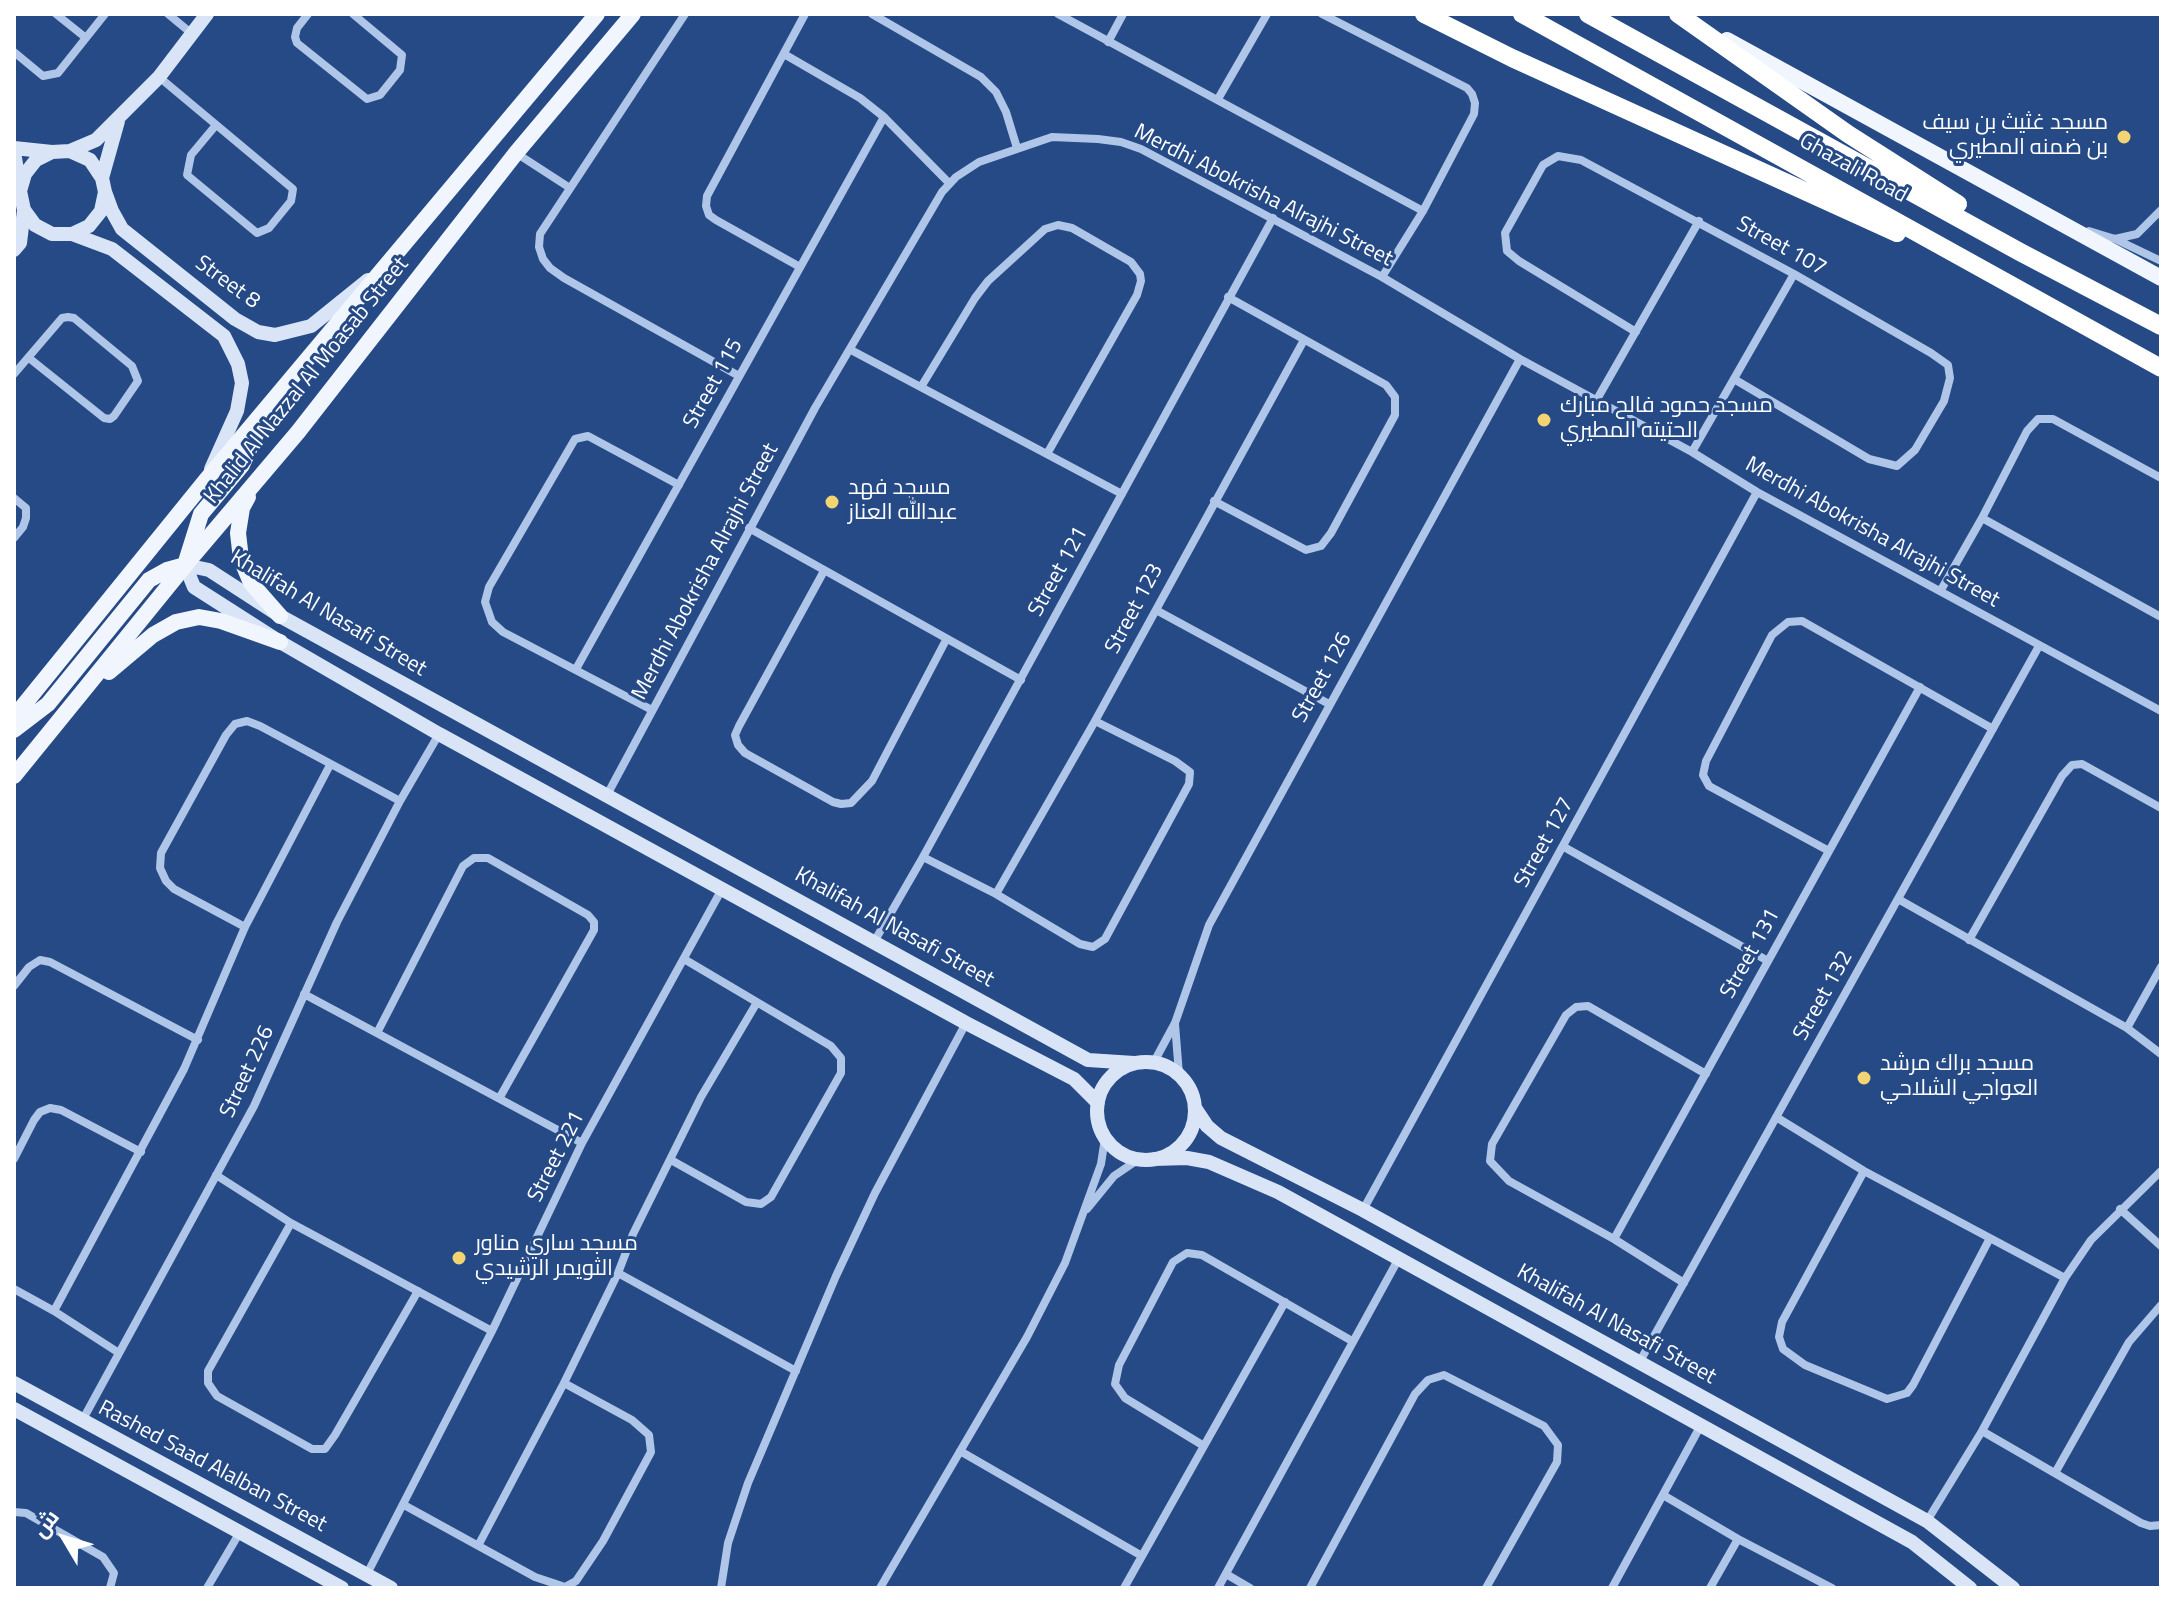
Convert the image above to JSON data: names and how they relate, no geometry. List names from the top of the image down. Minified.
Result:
{"streets":{"highway":["Ghazali Road"],"main road":["Khalid Al Nazzal Al Moasab Street"],"street":["Merdhi Abokrisha Alrajhi Street","Street 107","Street 8","Street 115","Street 121","Street 123","Khalifah Al Nasafi Street","Street 126","Street 127","Street 131","Street 132","Street 226","Street 221","Rashed Saad Alalban Street"]},"crossings":[["Merdhi Abokrisha Alrajhi Street","Street 121"],["Merdhi Abokrisha Alrajhi Street","Khalifah Al Nasafi Street"],["Merdhi Abokrisha Alrajhi Street","Street 126"],["Merdhi Abokrisha Alrajhi Street","Street 127"],["Merdhi Abokrisha Alrajhi Street","Street 132"],["Street 8","Khalid Al Nazzal Al Moasab Street"],["Khalid Al Nazzal Al Moasab Street","Khalifah Al Nasafi Street"],["Street 121","Khalifah Al Nasafi Street"],["Khalifah Al Nasafi Street","Street 126"],["Khalifah Al Nasafi Street","Street 127"],["Khalifah Al Nasafi Street","Street 132"],["Khalifah Al Nasafi Street","Street 226"],["Khalifah Al Nasafi Street","Street 221"],["Street 226","Rashed Saad Alalban Street"],["Street 221","Rashed Saad Alalban Street"]],"places":["مسجد غثيث بن سيف بن ضمنه المطيري","مسجد حمود فالح مبارك الحتيته المطيري","مسجد فهد عبدالله العناز","مسجد براك مرشد العواجي الشلاحي","مسجد ساري مناور الثويمر الرشيدي"],"north":"top left"}
